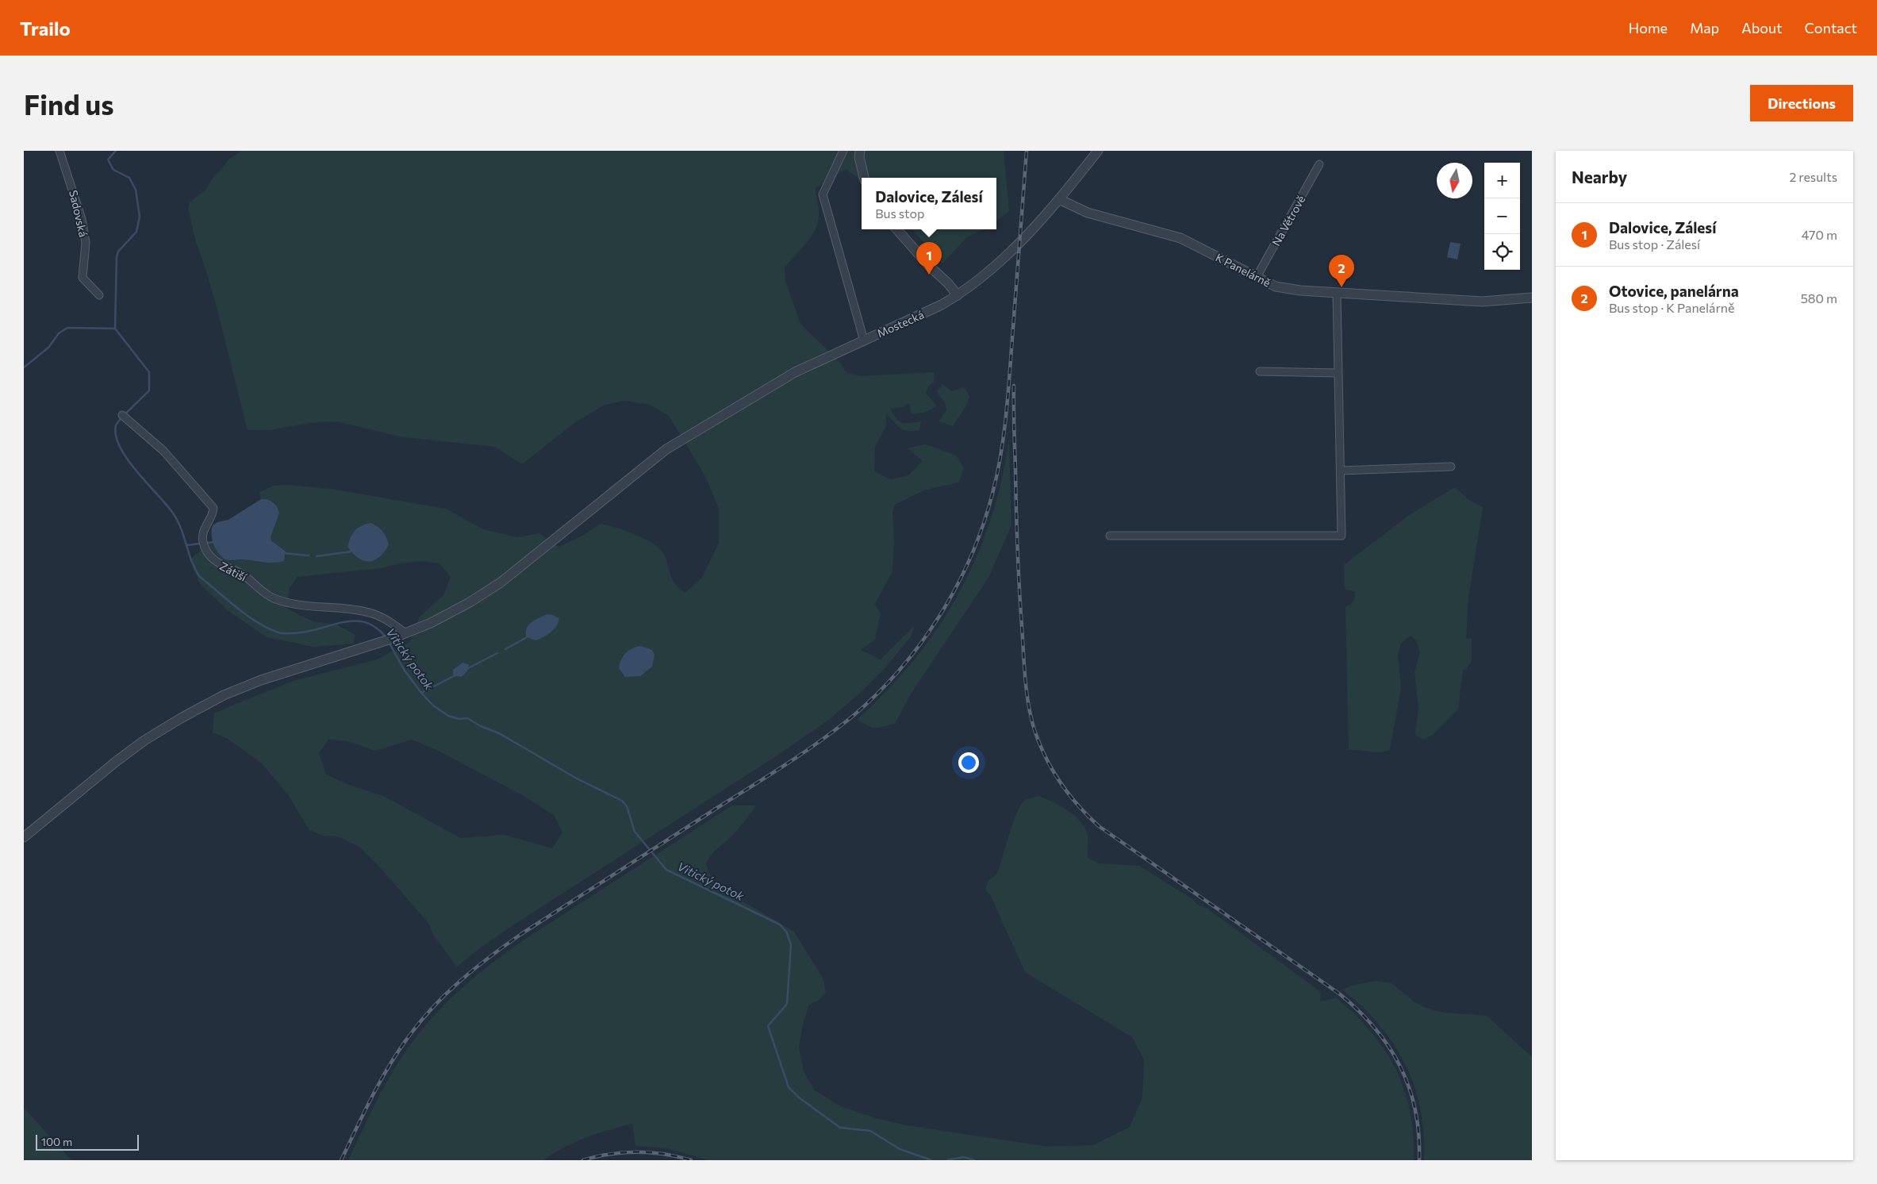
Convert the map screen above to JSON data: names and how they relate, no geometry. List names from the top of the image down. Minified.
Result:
{"streets":{"street":["Sadovská","Na Větrově","K Panelárně","Mostecká","Zátiší"]},"crossings":[["Na Větrově","K Panelárně"],["K Panelárně","Mostecká"],["Mostecká","Zátiší"]],"water":["Vitický potok"],"scale_bar":"100 m","north":"bottom","page":{"header":"Trailo","nav":["Home","Map","About","Contact"],"buttons":"Directions","title":"Find us","heading":["Nearby","2 results"],"map_buttons":["+","−"],"popup":["Dalovice, Zálesí","Bus stop"],"list":[{"mark":"1","name":"Dalovice, Zálesí","note":"Bus stop · Zálesí","value":"470 m"},{"mark":"2","name":"Otovice, panelárna","note":"Bus stop · K Panelárně","value":"580 m"}],"pins":["1","2"],"scale":"100 m"}}
